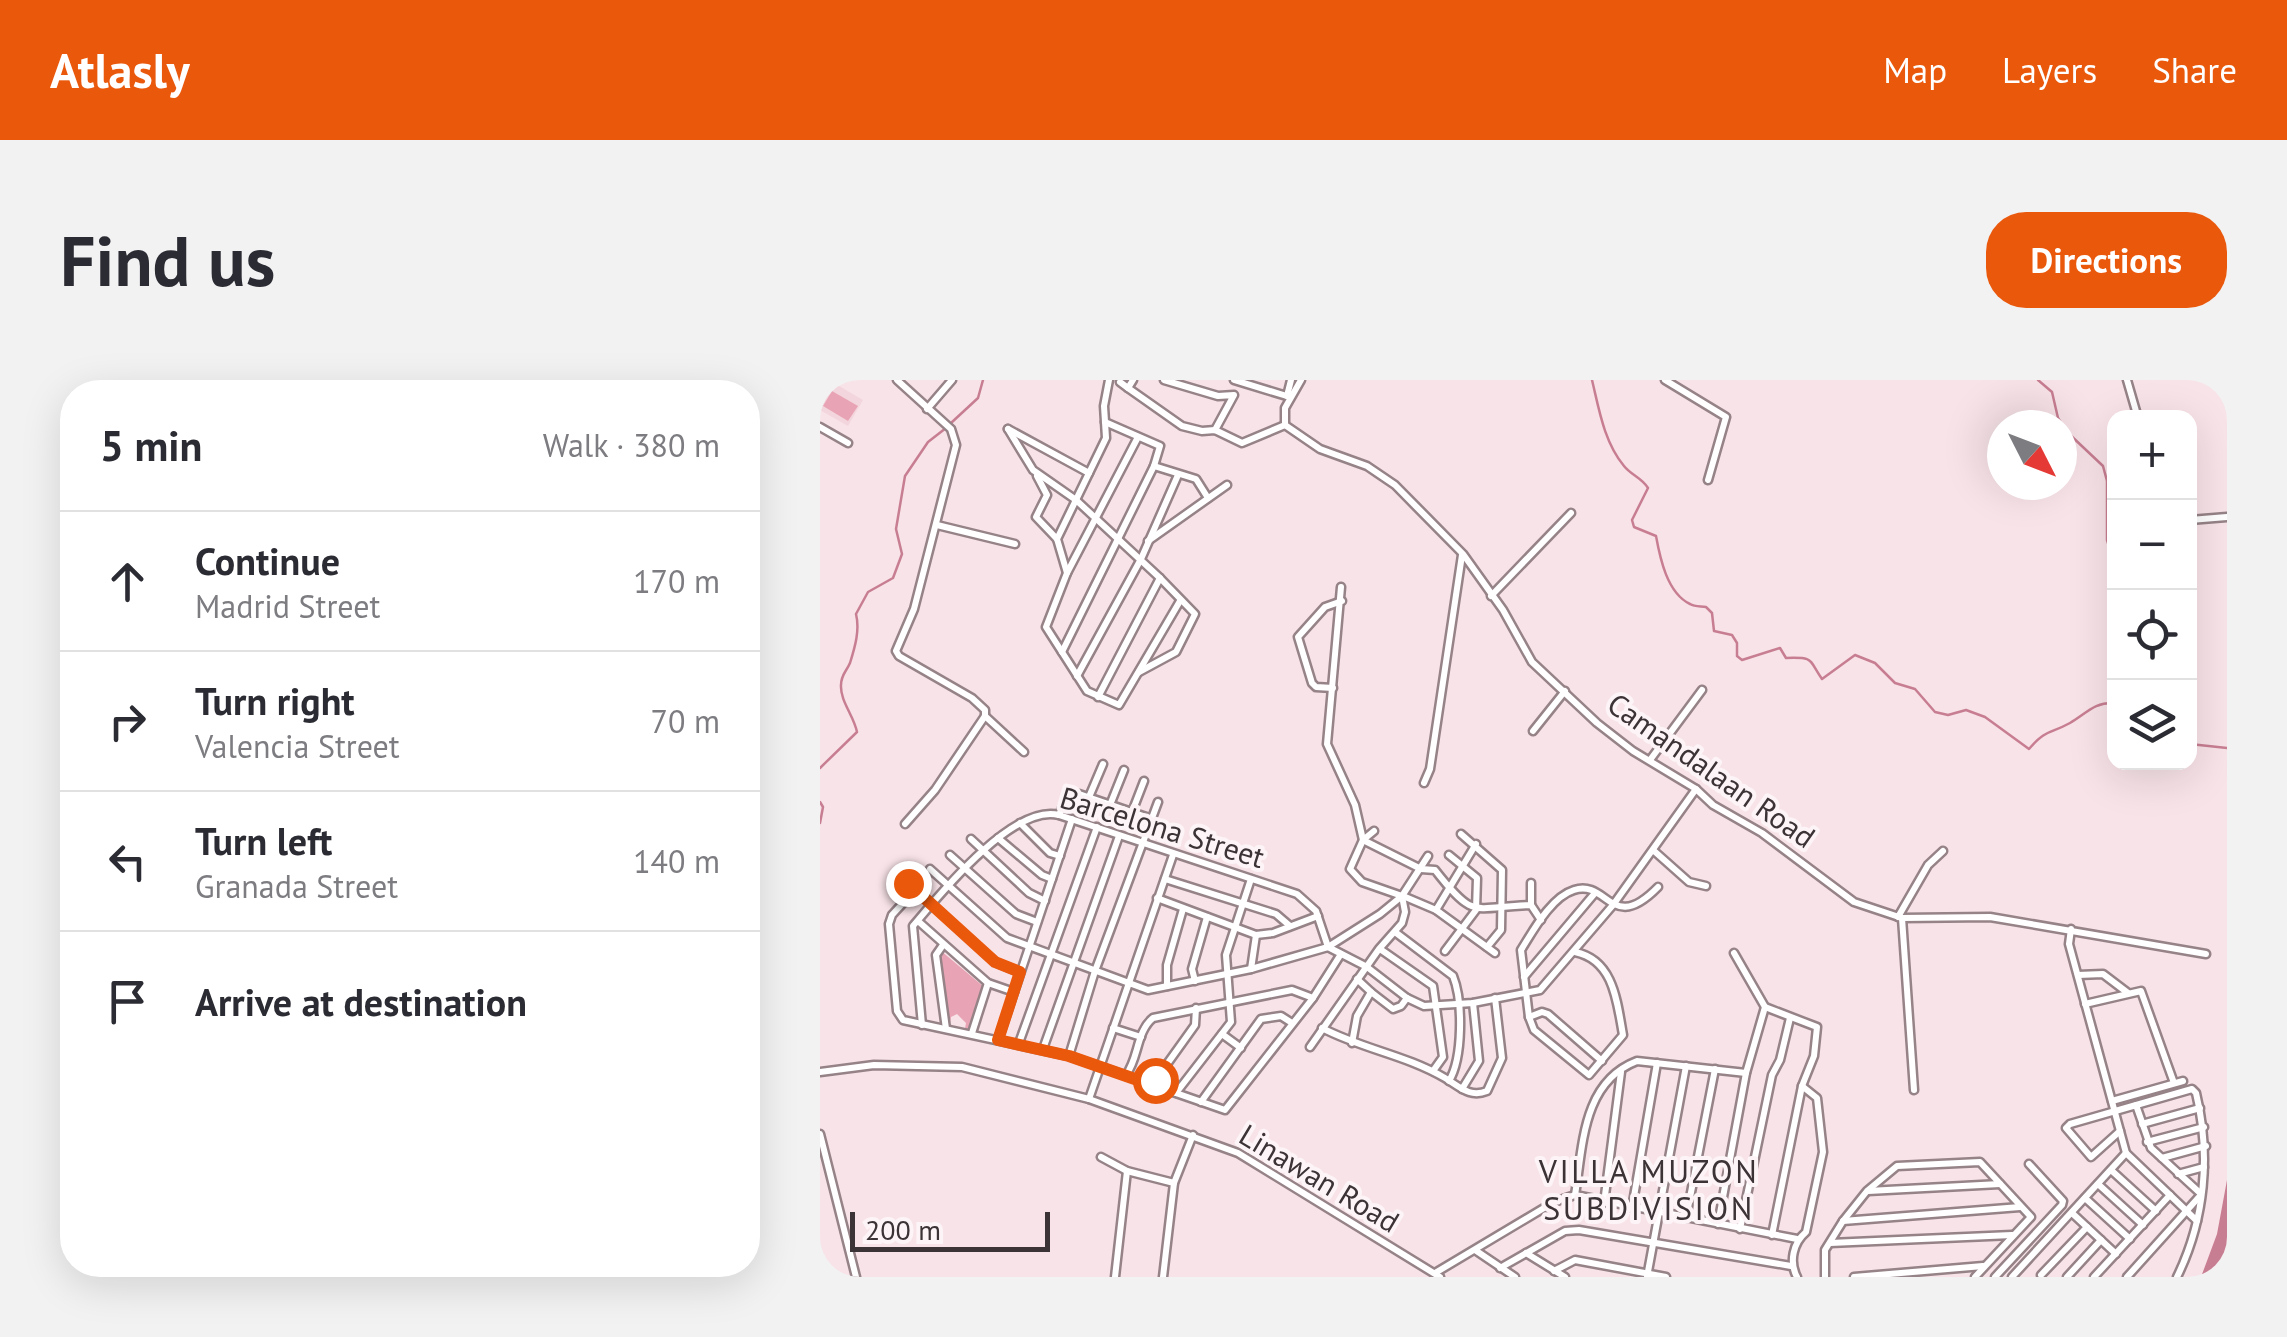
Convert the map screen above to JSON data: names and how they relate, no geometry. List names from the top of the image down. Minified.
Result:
{"streets":{"street":["Camandalaan Road","Barcelona Street","Linawan Road"]},"districts":["VILLA MUZON SUBDIVISION"],"scale_bar":"200 m","north":"bottom right","page":{"header":"Atlasly","nav":["Map","Layers","Share"],"buttons":"Directions","title":"Find us","heading":["5 min","Walk · 380 m"],"map_buttons":["+","−"],"list":[["Continue","Madrid Street","170 m"],["Turn right","Valencia Street","70 m"],["Turn left","Granada Street","140 m"],"Arrive at destination"],"scale":"200 m"}}
